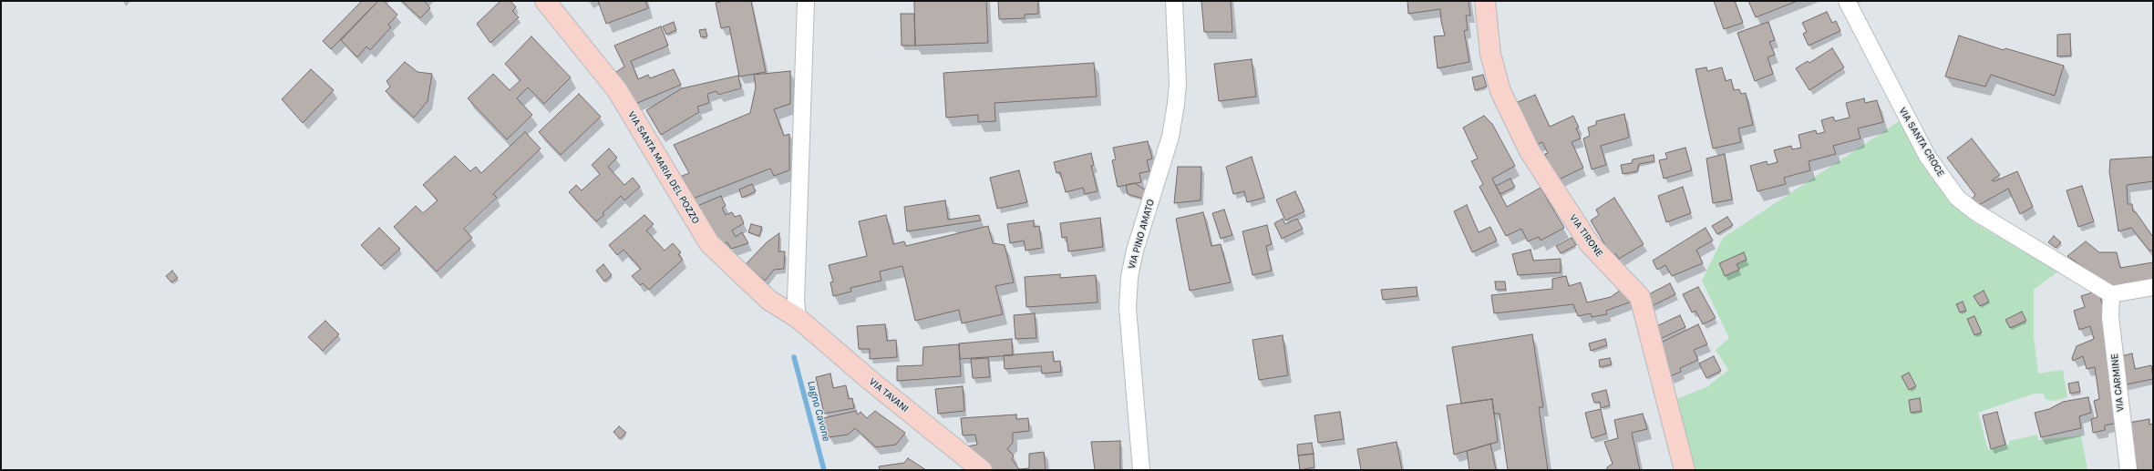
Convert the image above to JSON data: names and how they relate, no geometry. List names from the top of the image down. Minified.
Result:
{"streets":{"street":["VIA SANTA CROCE","VIA SANTA MARIA DEL POZZO","VIA PINO AMATO","VIA TIRONE","VIA CARMINE","VIA TAVANI"]},"crossings":[["VIA SANTA CROCE","VIA CARMINE"],["VIA SANTA MARIA DEL POZZO","VIA TAVANI"]],"water":["Lagno Cavone"]}
